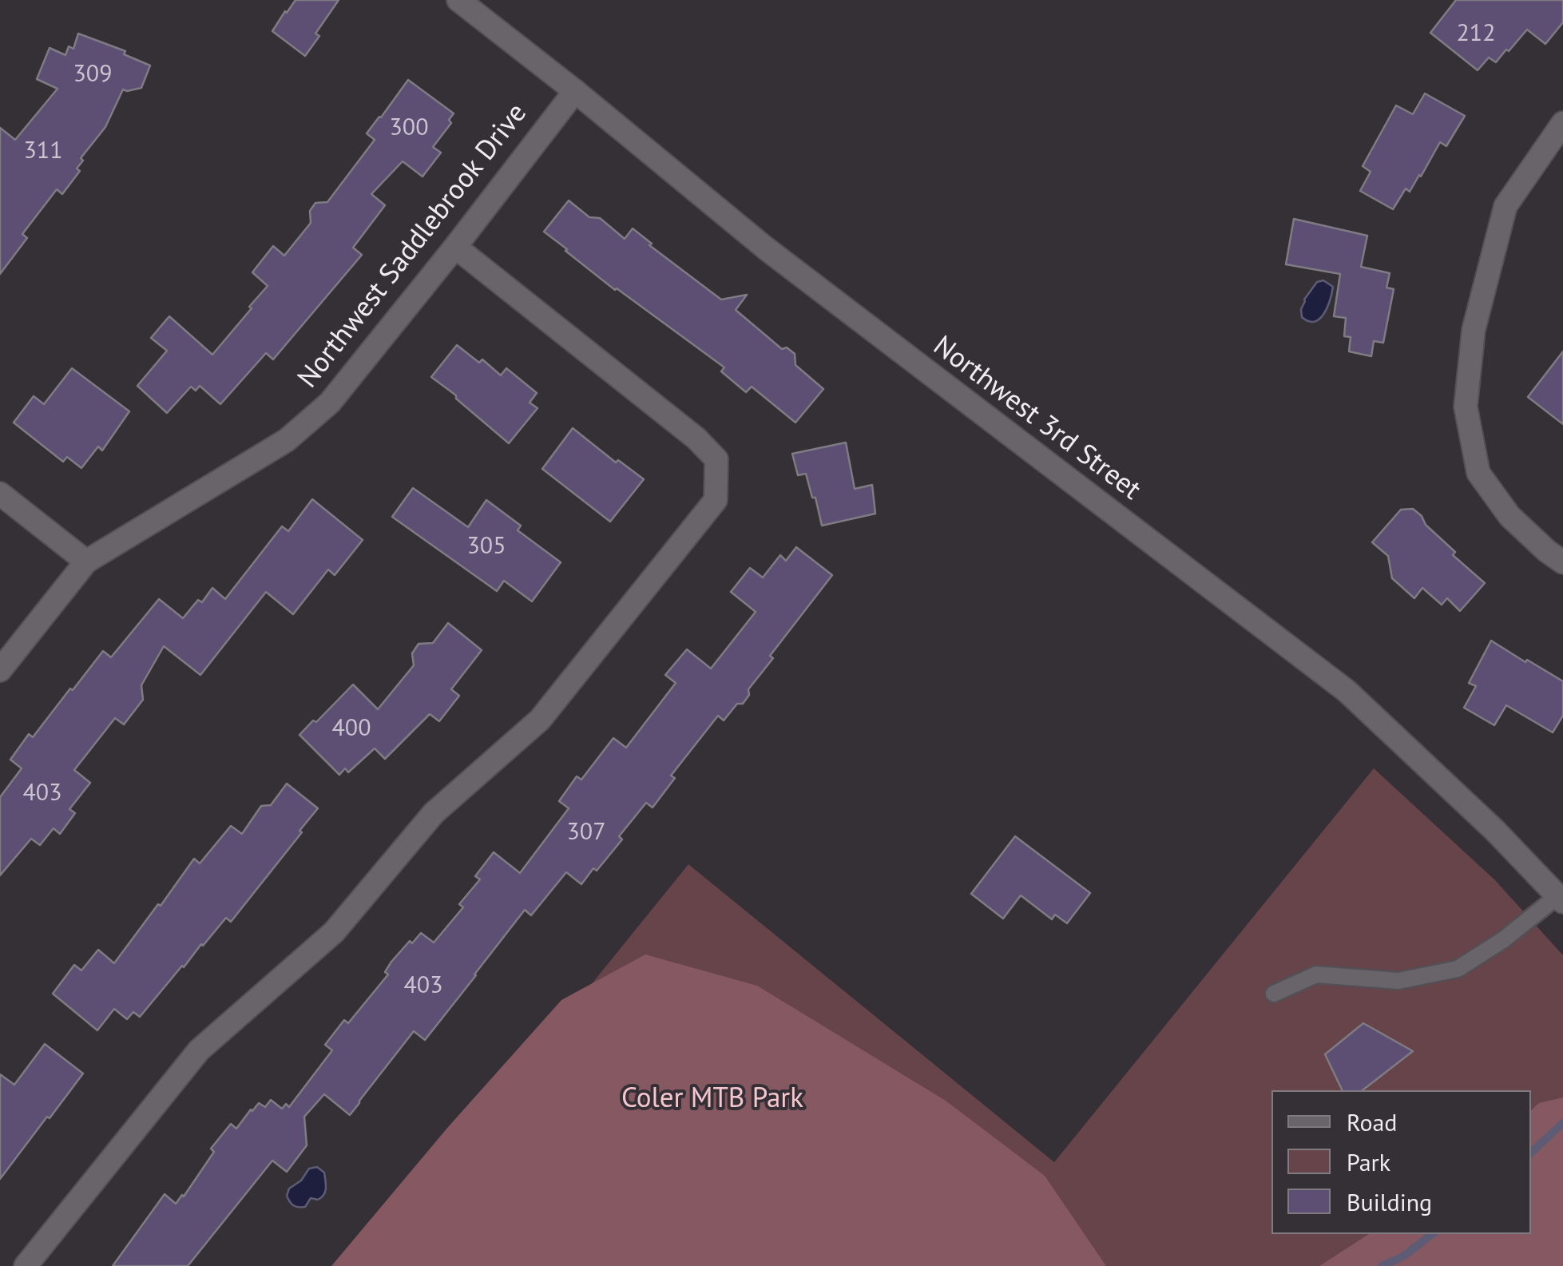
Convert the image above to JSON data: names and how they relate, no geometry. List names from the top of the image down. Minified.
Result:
{"streets":{"street":["Northwest Saddlebrook Drive","Northwest 3rd Street"]},"crossings":[["Northwest Saddlebrook Drive","Northwest 3rd Street"]],"parks":["Coler MTB Park"],"house_numbers":["212","309","300","311","305","400","403","307","403"],"legend":["Road","Park","Building"]}
